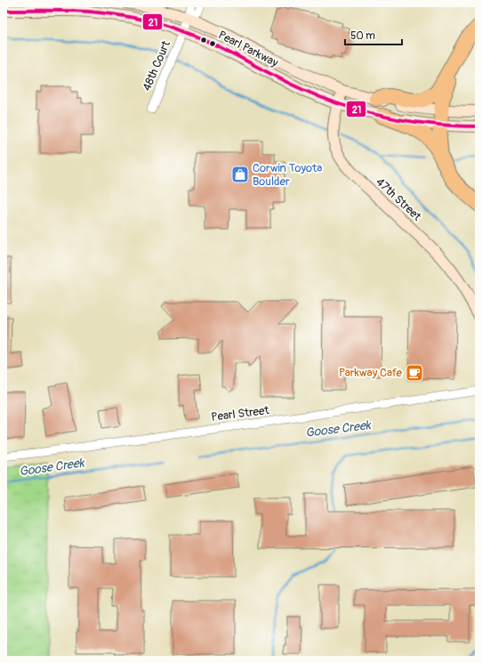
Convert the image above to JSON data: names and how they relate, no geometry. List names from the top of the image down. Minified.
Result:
{"streets":{"main road":["Pearl Parkway","47th Street"],"street":["48th Court","Pearl Street"]},"crossings":[["Pearl Parkway","48th Court"],["Pearl Parkway","47th Street"]],"water":["Goose Creek"],"places":{"shop":["Corwin Toyota Boulder"],"cafe":["Parkway Cafe"]},"lines":["transit line 21"],"scale_bar":"50 m"}
